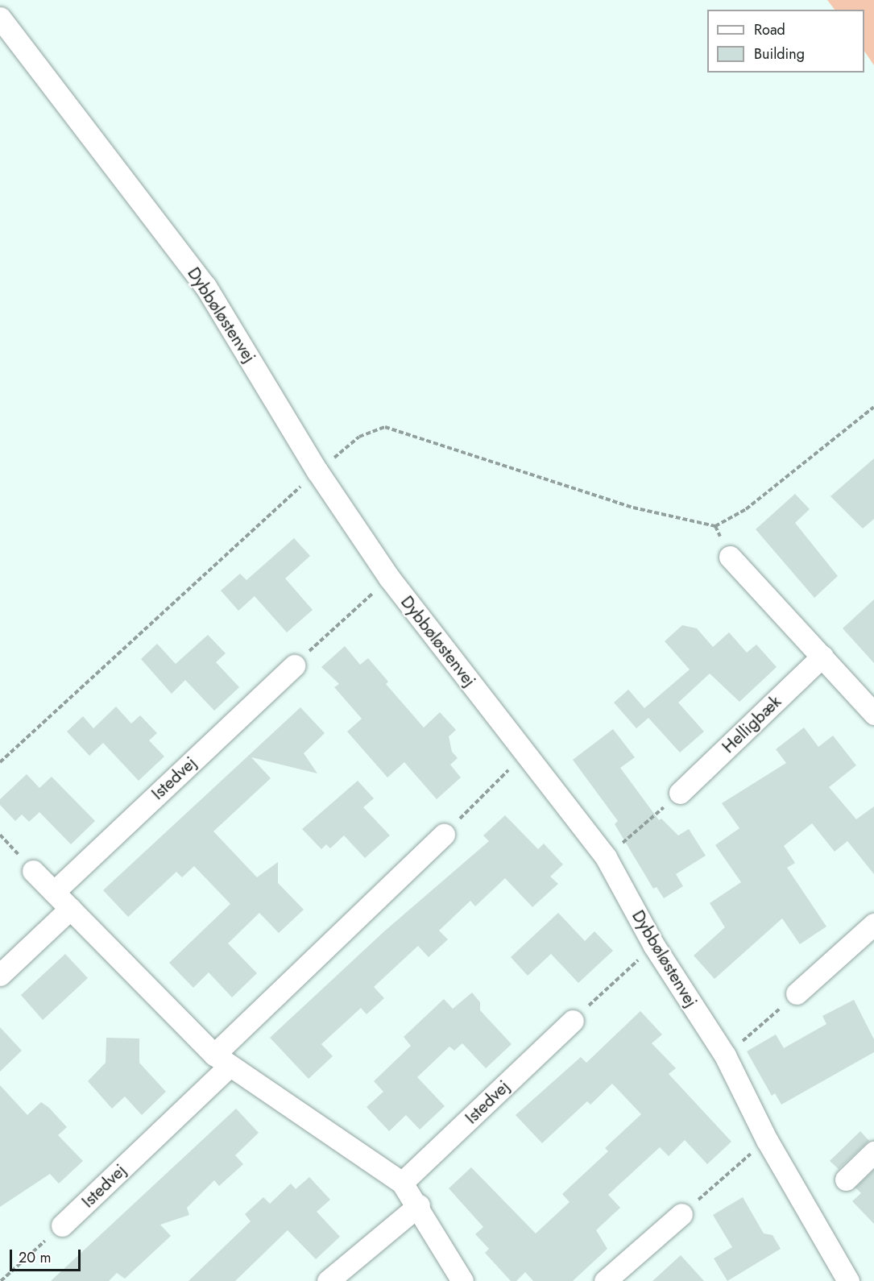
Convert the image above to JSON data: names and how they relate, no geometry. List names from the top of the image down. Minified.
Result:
{"streets":{"street":["Dybbøløstenvej","Helligbæk","Istedvej"]},"legend":["Road","Building"],"scale_bar":"20 m"}
